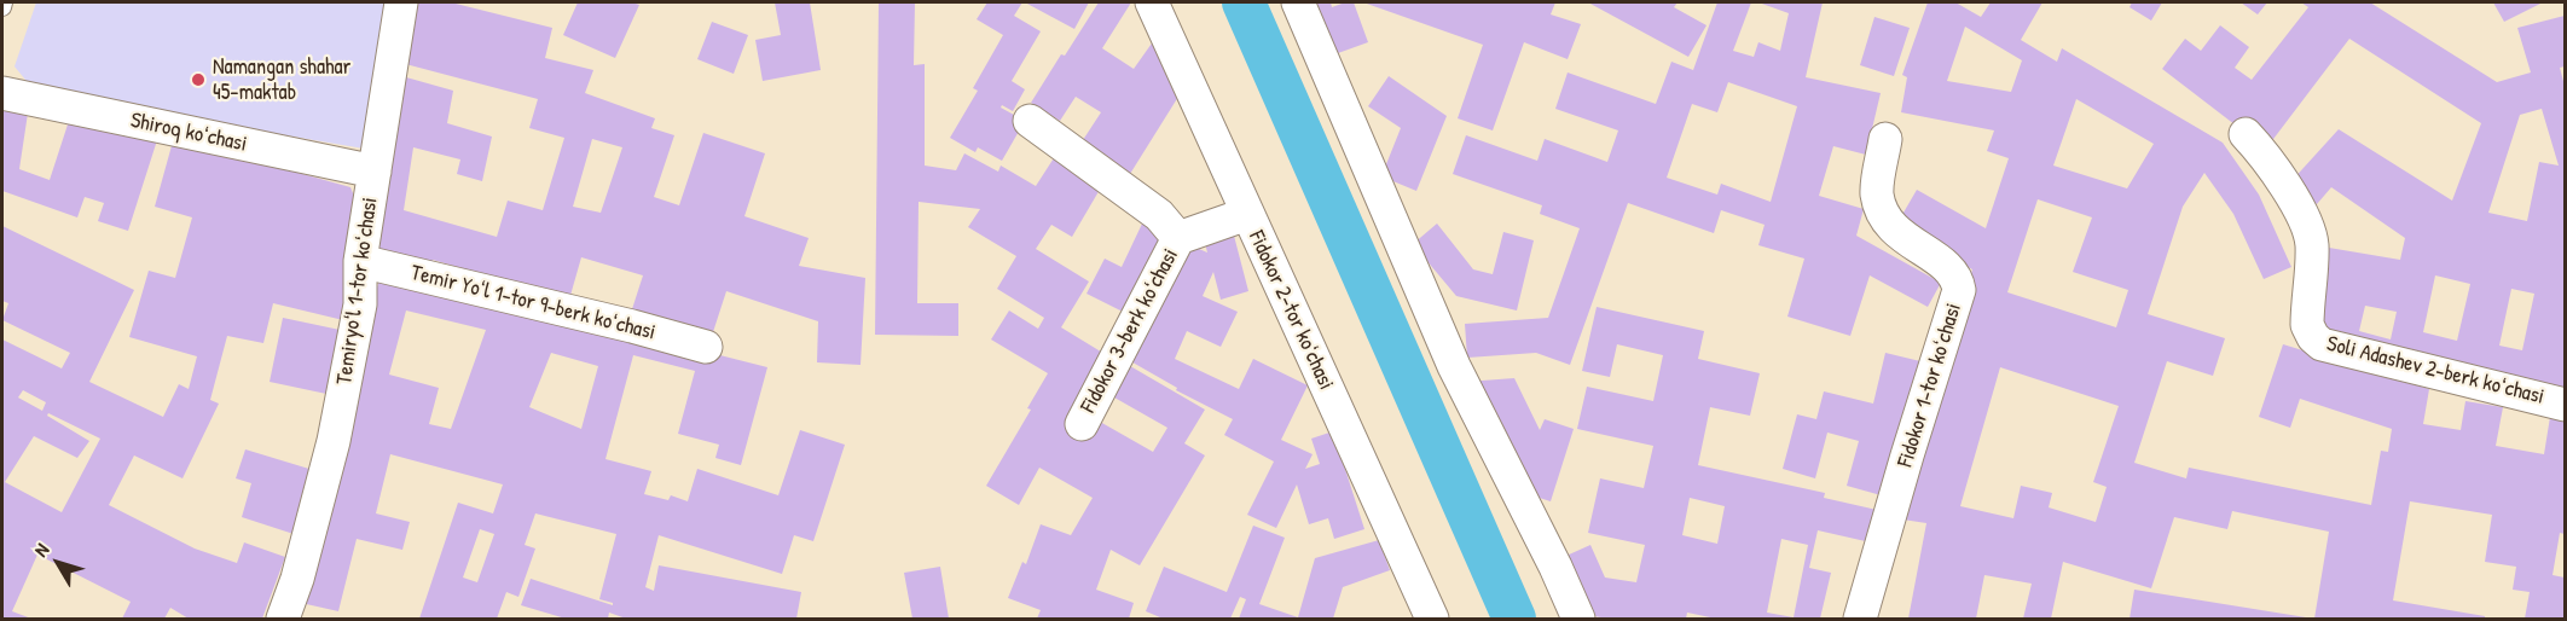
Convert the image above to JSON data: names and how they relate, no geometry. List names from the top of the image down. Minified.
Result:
{"streets":{"street":["Shiroq koʻchasi","Temiryoʻl 1-tor koʻchasi","Temir Yoʻl 1-tor 9-berk koʻchasi","Fidokor 2-tor koʻchasi","Fidokor 3-berk koʻchasi","Soli Adashev 2-berk koʻchasi","Fidokor 1-tor koʻchasi"]},"crossings":[["Shiroq koʻchasi","Temiryoʻl 1-tor koʻchasi"],["Temiryoʻl 1-tor koʻchasi","Temir Yoʻl 1-tor 9-berk koʻchasi"],["Fidokor 2-tor koʻchasi","Fidokor 3-berk koʻchasi"]],"places":["Namangan shahar 45-maktab"],"north":"top left"}
